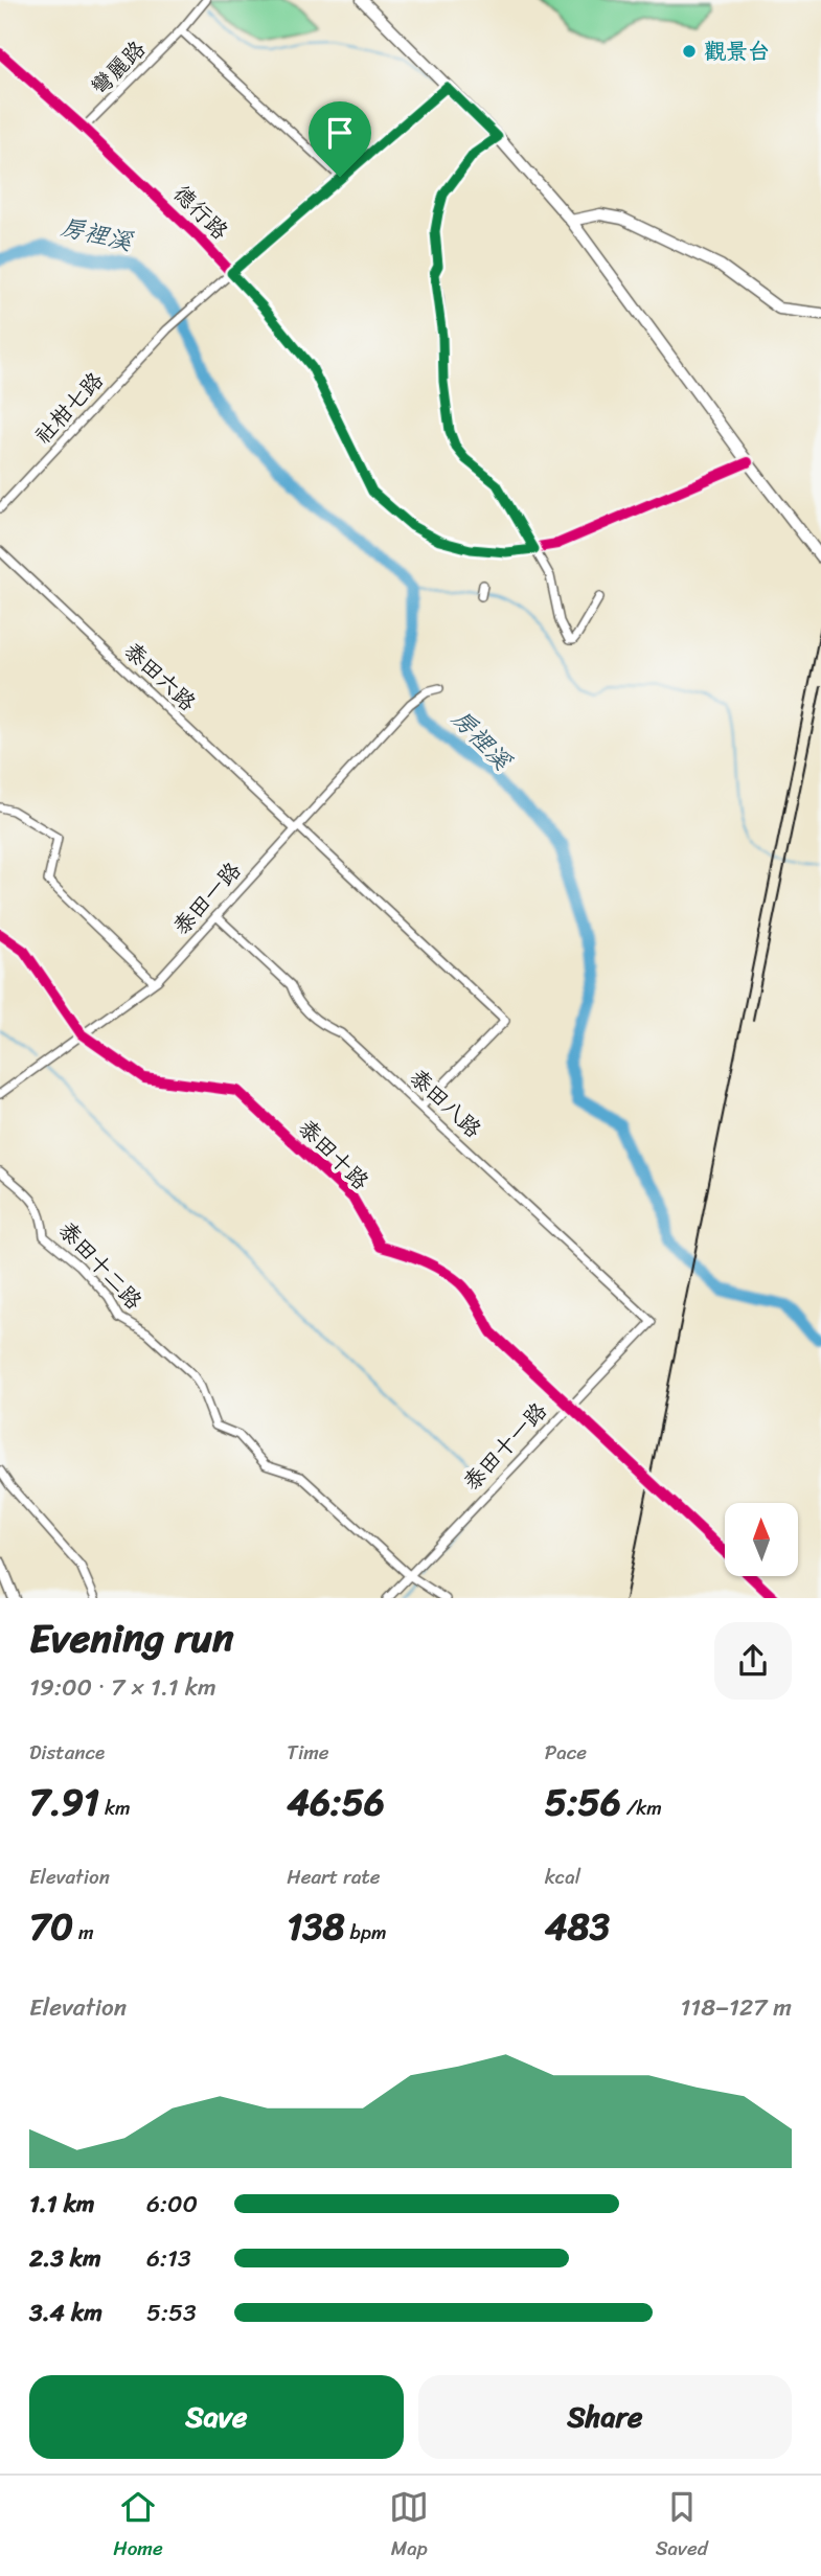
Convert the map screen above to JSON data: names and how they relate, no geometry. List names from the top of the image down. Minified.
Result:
{"streets":{"street":["彎麗路","德行路","社柑七路","泰田六路","泰田一路","泰田八路","泰田十路","泰田十二路","泰田十一路"]},"crossings":[["彎麗路","德行路"],["德行路","社柑七路"],["泰田六路","泰田一路"],["泰田六路","泰田八路"],["泰田一路","泰田八路"],["泰田一路","泰田十路"],["泰田八路","泰田十一路"],["泰田十路","泰田十一路"],["泰田十二路","泰田十一路"]],"water":["房裡溪"],"places":["觀景台"],"north":"top","page":{"heading":["Evening run","19:00 · 7 × 1.1 km"],"stats":[["Distance","7.91 km"],["Time","46:56"],["Pace","5:56 /km"],["Elevation","70 m"],["Heart rate","138 bpm"],["kcal","483"]],"chart":["Elevation","118–127 m"],"list":[{"name":"1.1 km","note":"6:00"},{"name":"2.3 km","note":"6:13"},{"name":"3.4 km","note":"5:53"}],"buttons":["Save","Share"],"tabs":["Home","Map","Saved"]}}
